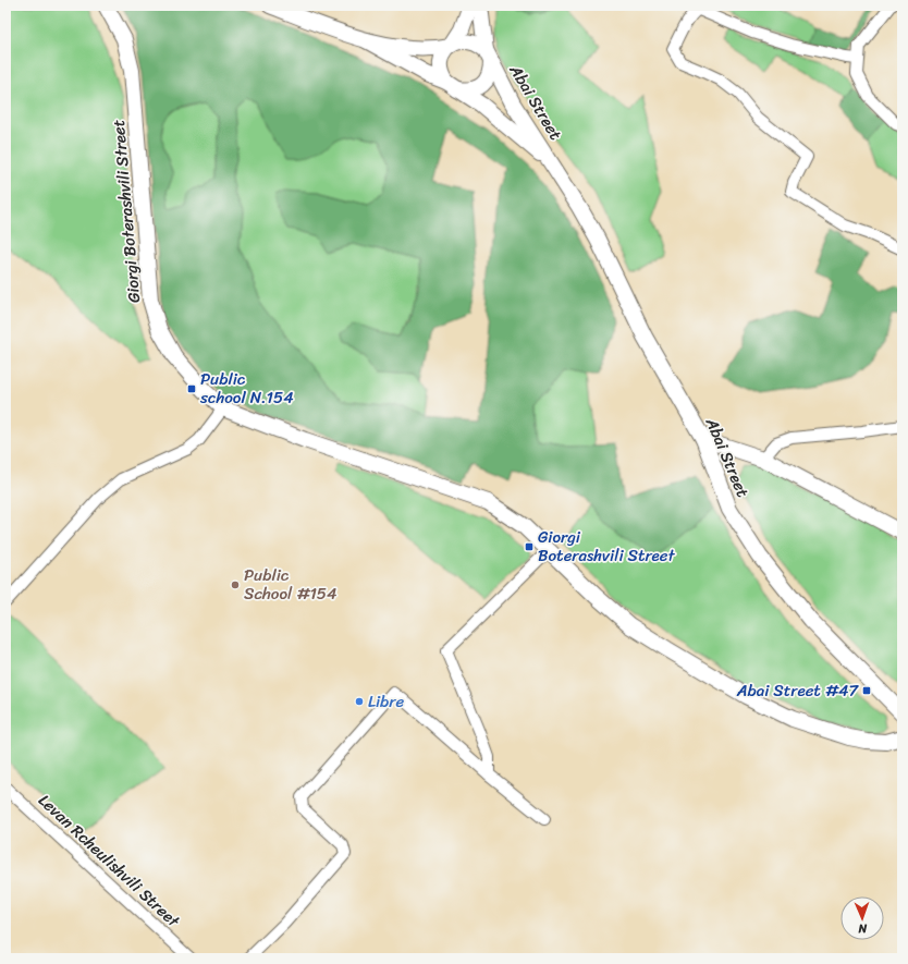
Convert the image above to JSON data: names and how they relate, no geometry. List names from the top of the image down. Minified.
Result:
{"streets":{"street":["Abai Street","Giorgi Boterashvili Street","Levan Rcheulishvili Street"]},"places":{"transit":["Public school N.154","Giorgi Boterashvili Street","Abai Street #47"],"other":["Public School #154","Libre"]},"north":"bottom"}
